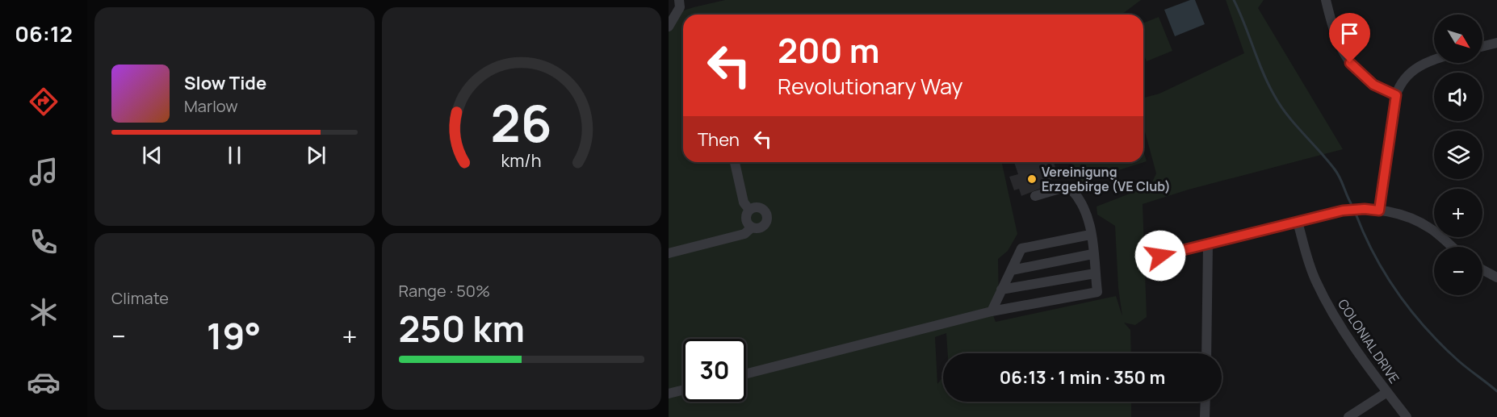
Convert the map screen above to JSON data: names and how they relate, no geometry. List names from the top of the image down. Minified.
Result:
{"streets":{"street":["COLONIAL DRIVE"]},"places":["Vereinigung Erzgebirge (VE Club)"],"north":"bottom right","page":{"tabs":"06:12","map_buttons":["+","−"],"turn":["200 m","Revolutionary Way"],"song":["Slow Tide","Marlow"],"then":"Then","tile":["Climate",["Range · 50%","250 km"]],"heat":["−","19°","+"],"limit":"30","trip":"06:13 · 1 min · 350 m","gauge":["26","km/h"]}}
